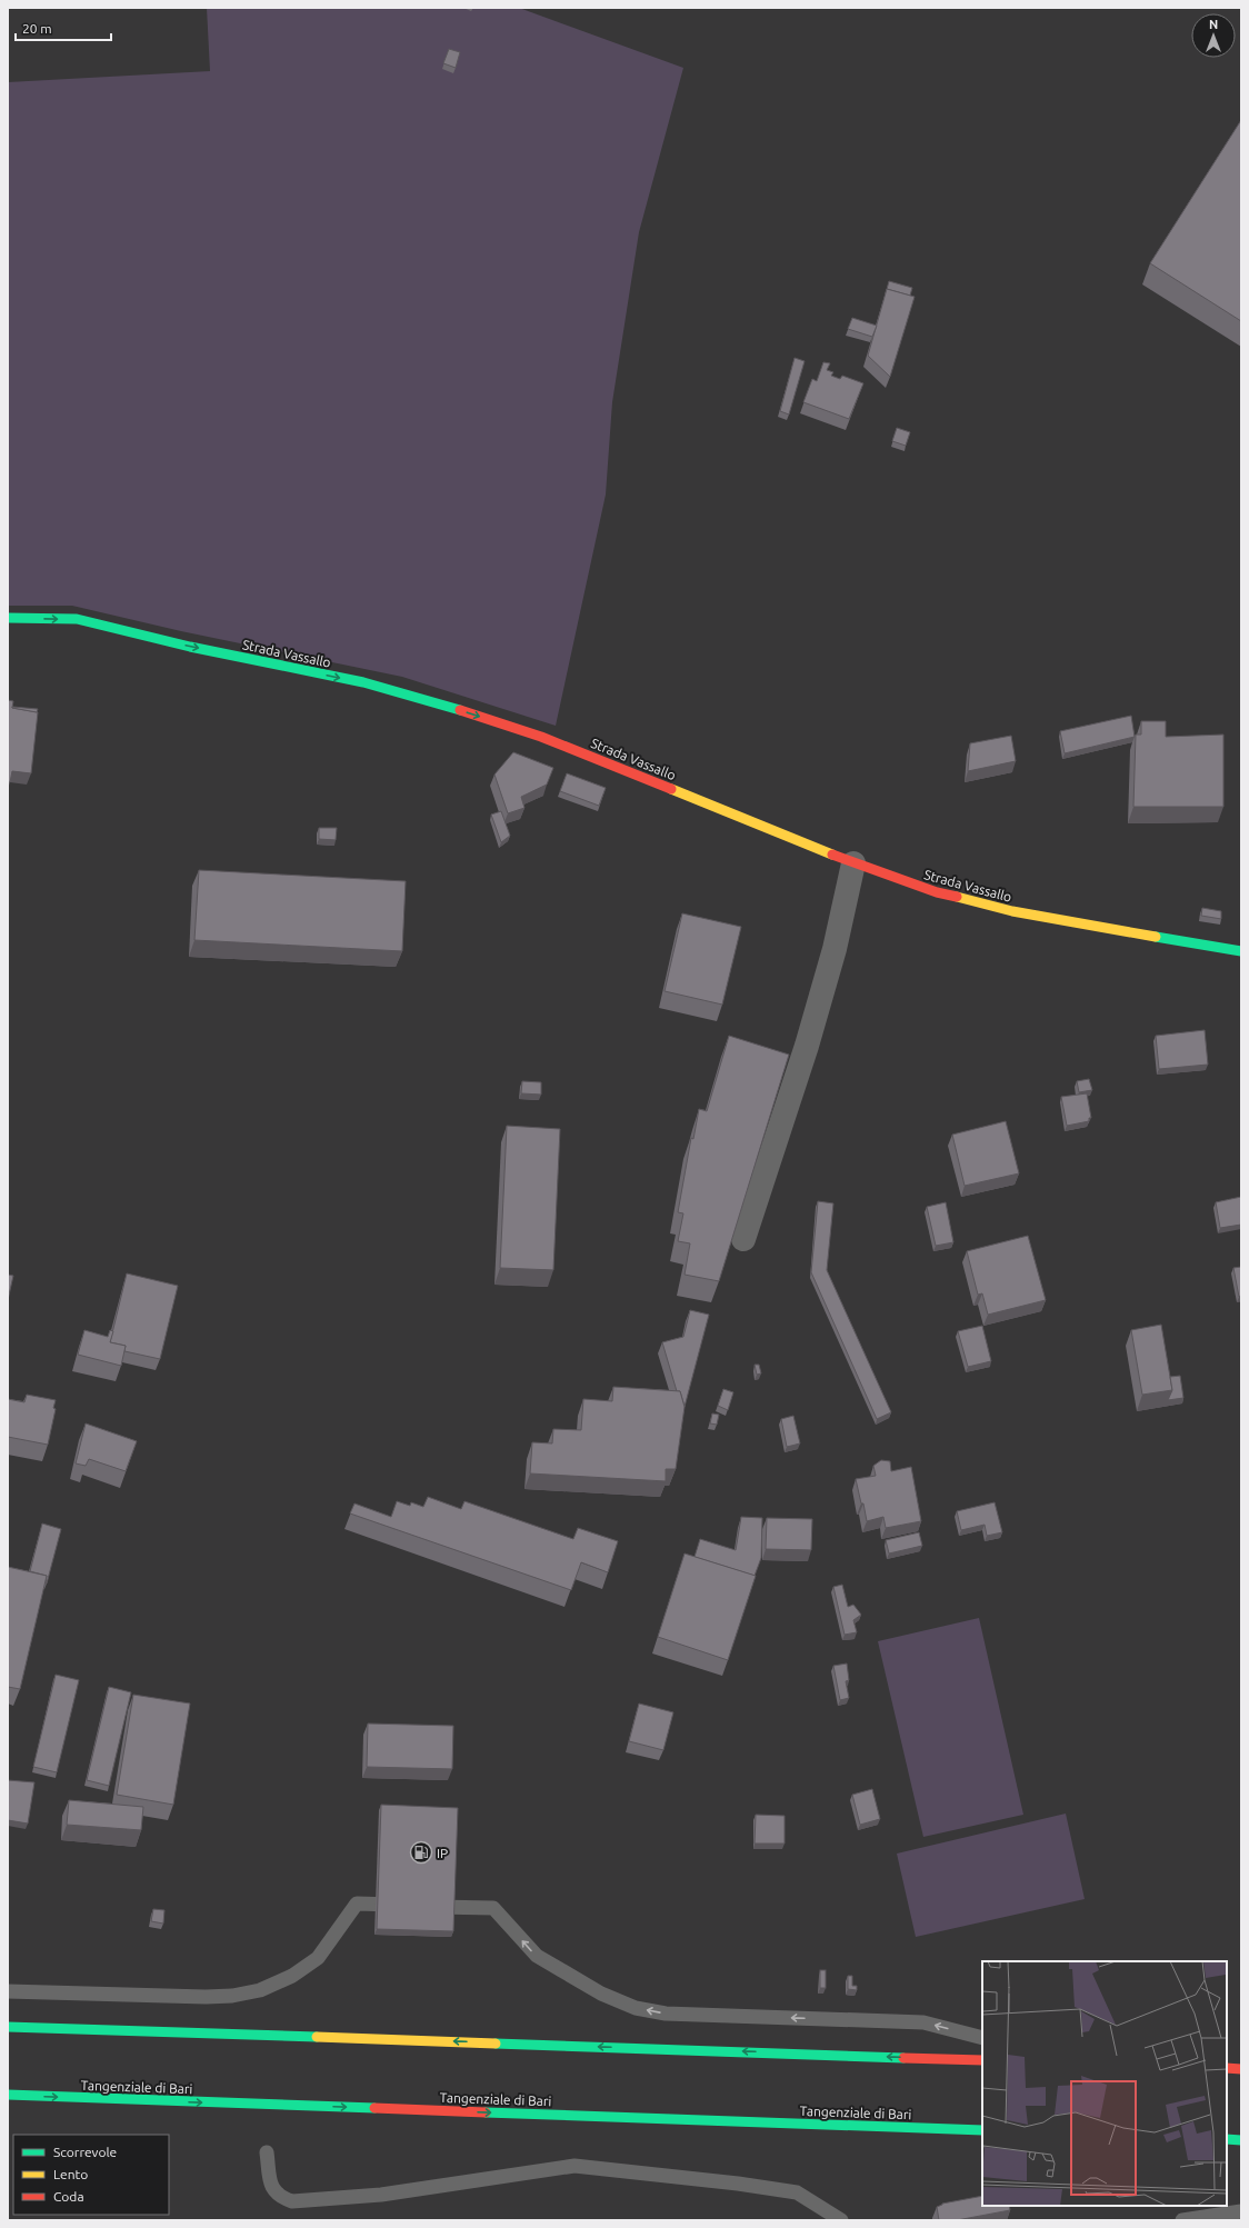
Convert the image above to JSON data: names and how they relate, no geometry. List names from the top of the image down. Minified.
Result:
{"streets":{"main road":["Strada Vassallo","Tangenziale di Bari"]},"one_way":["Strada Vassallo"],"places":{"fuel station":["IP"]},"legend":["Scorrevole","Lento","Coda"],"scale_bar":"20 m","north":"top"}
